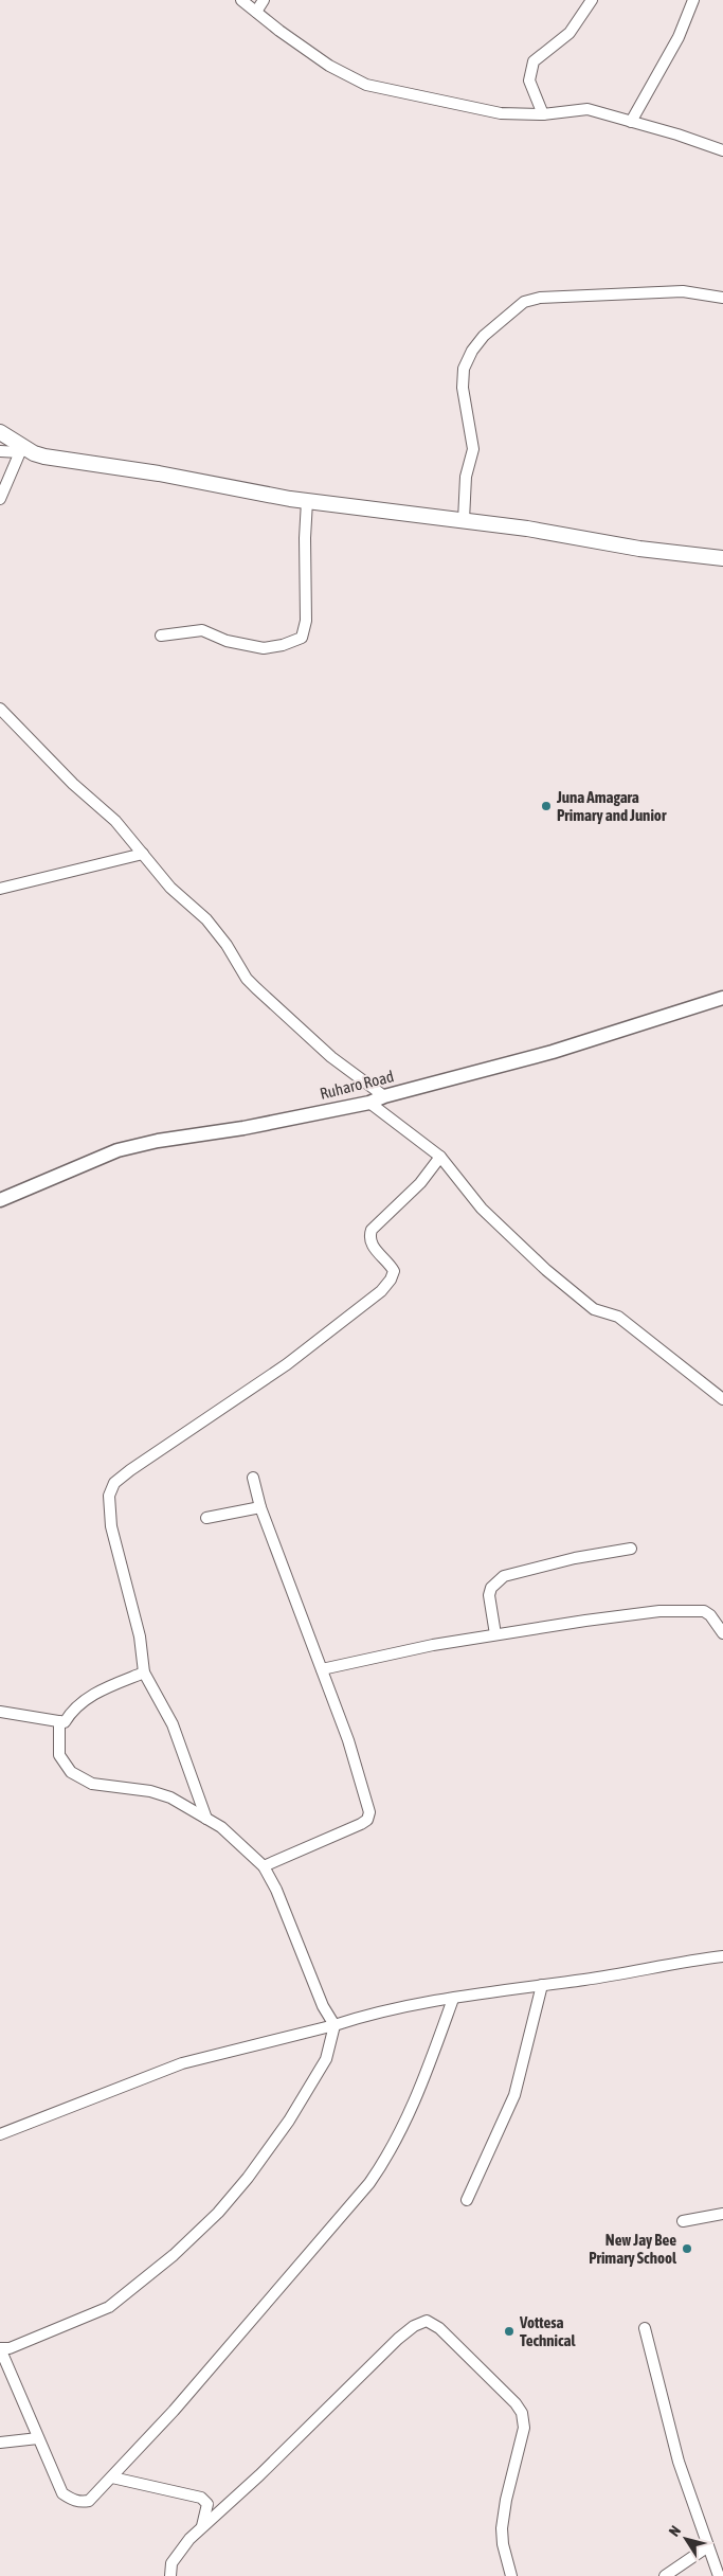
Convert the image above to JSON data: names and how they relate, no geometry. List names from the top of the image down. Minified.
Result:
{"streets":{"street":["Ruharo Road"]},"places":["Juna Amagara Primary and Junior","New Jay Bee Primary School","Vottesa Technical"],"north":"top left"}
